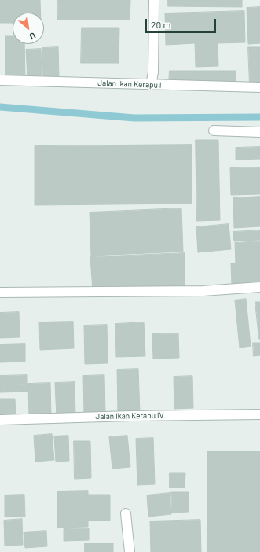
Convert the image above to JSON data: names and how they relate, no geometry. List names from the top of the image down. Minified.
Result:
{"streets":{"street":["Jalan Ikan Kerapu I","Jalan Ikan Kerapu IV"]},"scale_bar":"20 m","north":"bottom right"}
